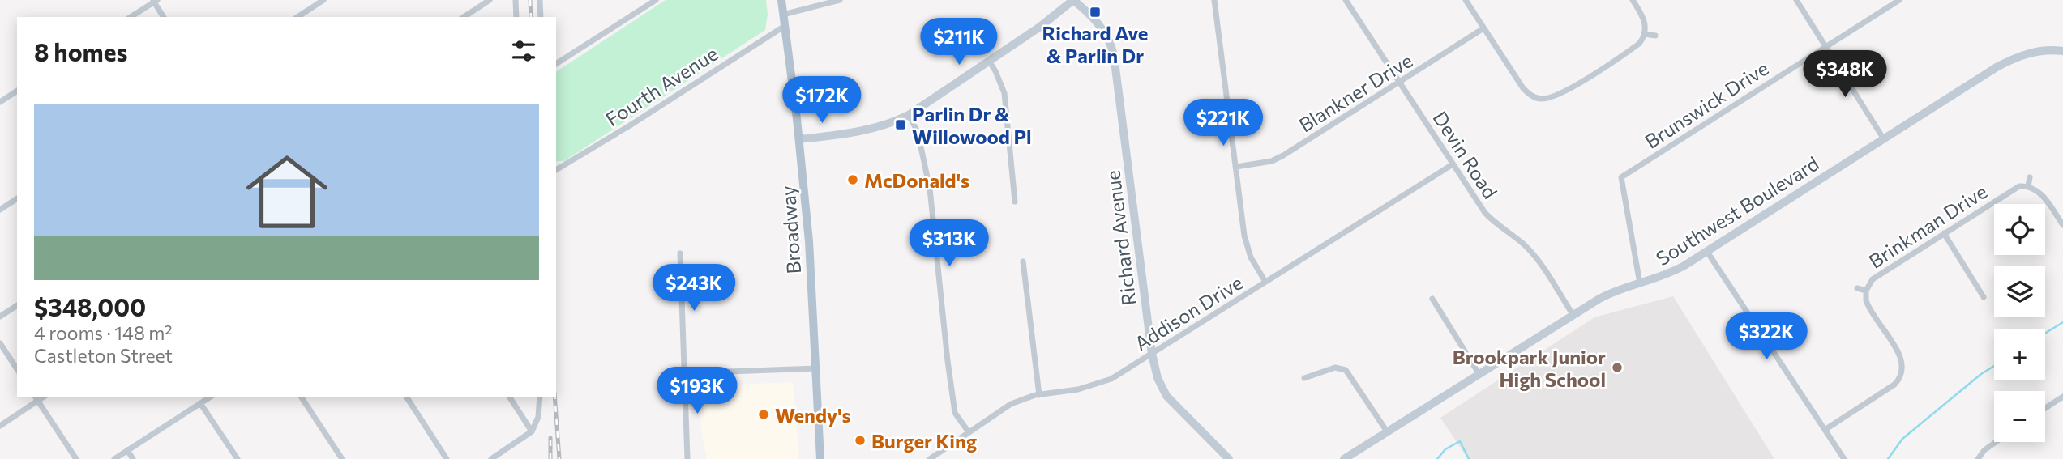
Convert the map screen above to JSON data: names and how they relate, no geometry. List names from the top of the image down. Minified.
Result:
{"streets":{"main road":["Broadway"],"street":["Fourth Avenue","Blankner Drive","Brunswick Drive","Devin Road","Southwest Boulevard","Brinkman Drive","Richard Avenue","Addison Drive"]},"crossings":[["Fourth Avenue","Broadway"],["Blankner Drive","Devin Road"],["Brunswick Drive","Southwest Boulevard"],["Devin Road","Southwest Boulevard"],["Devin Road","Addison Drive"],["Richard Avenue","Addison Drive"]],"places":{"transit":["Richard Ave & Parlin Dr","Parlin Dr & Willowood Pl"],"other":["McDonald's","Brookpark Junior High School","Wendy's","Burger King"]},"page":{"heading":"8 homes","price":["$211K","$348K","$172K","$221K","$313K","$243K","$322K","$193K"],"list":[{"name":"$348,000","note":"4 rooms · 148 m² · Castleton Street"}],"map_buttons":["+","−"]}}
